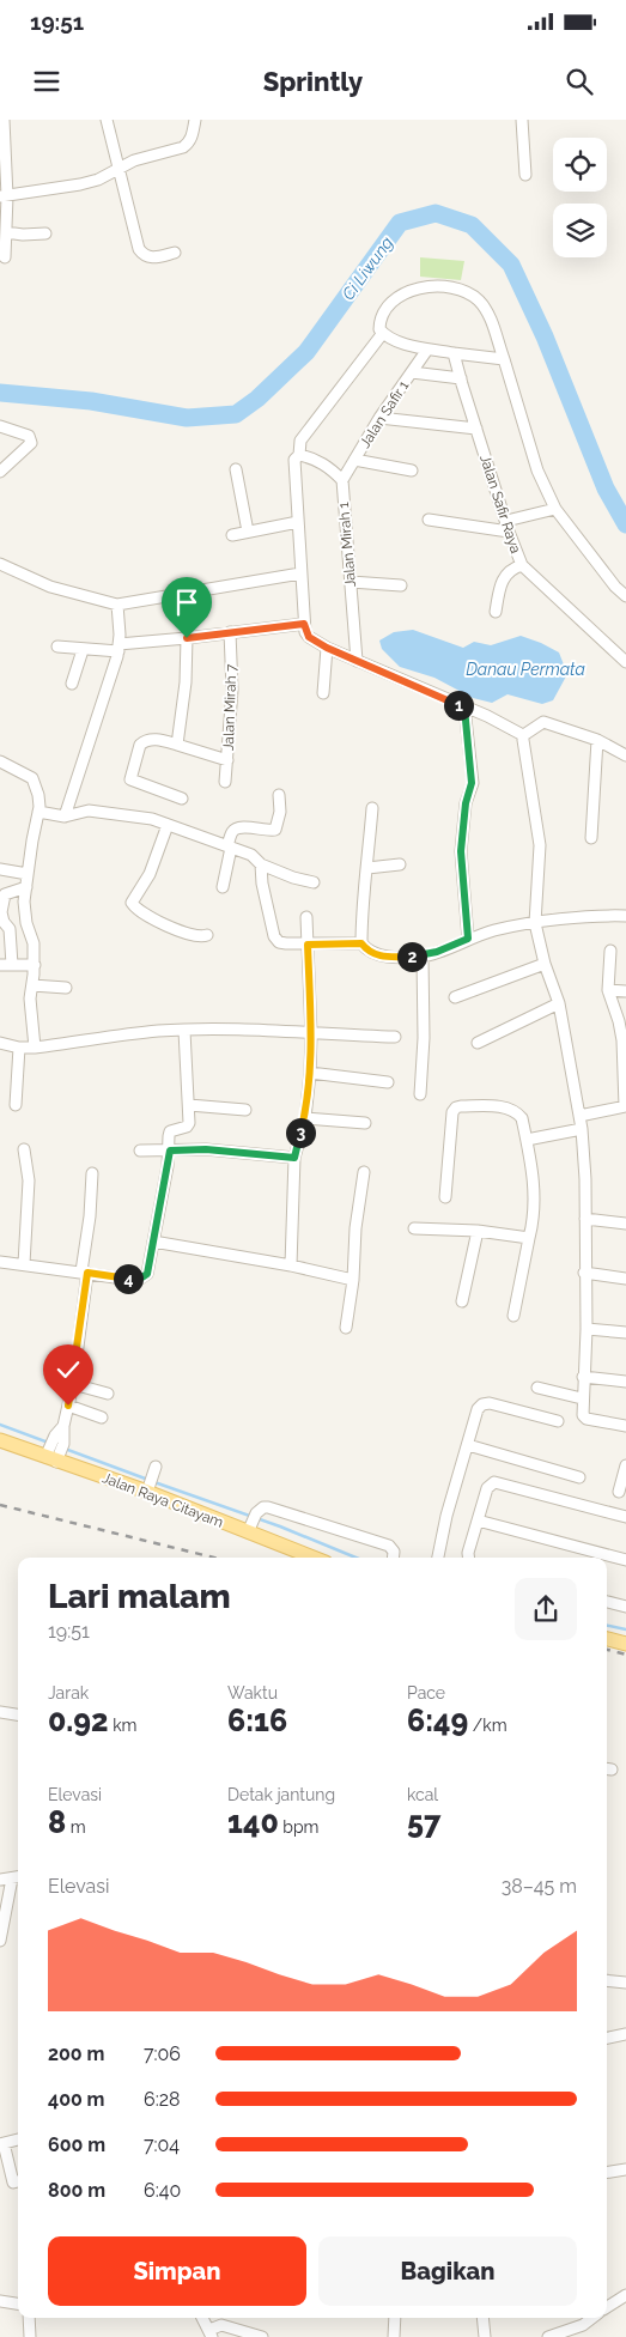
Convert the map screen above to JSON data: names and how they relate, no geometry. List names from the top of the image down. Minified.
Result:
{"streets":{"main road":["Jalan Raya Citayam"],"street":["Jalan Safir 1","Jalan Safir Raya","Jalan Mirah 1","Jalan Mirah 7"]},"crossings":[["Jalan Safir 1","Jalan Mirah 1"]],"water":["Ci Liwung","Danau Permata"],"page":{"status":"19:51","header":"Sprintly","pins":["1","2","3","4"],"heading":["Lari malam","19:51"],"stats":[["Jarak","0.92 km"],["Waktu","6:16"],["Pace","6:49 /km"],["Elevasi","8 m"],["Detak jantung","140 bpm"],["kcal","57"]],"chart":["Elevasi","38–45 m"],"list":[{"name":"200 m","note":"7:06"},{"name":"400 m","note":"6:28"},{"name":"600 m","note":"7:04"},{"name":"800 m","note":"6:40"}],"buttons":["Simpan","Bagikan"]}}
